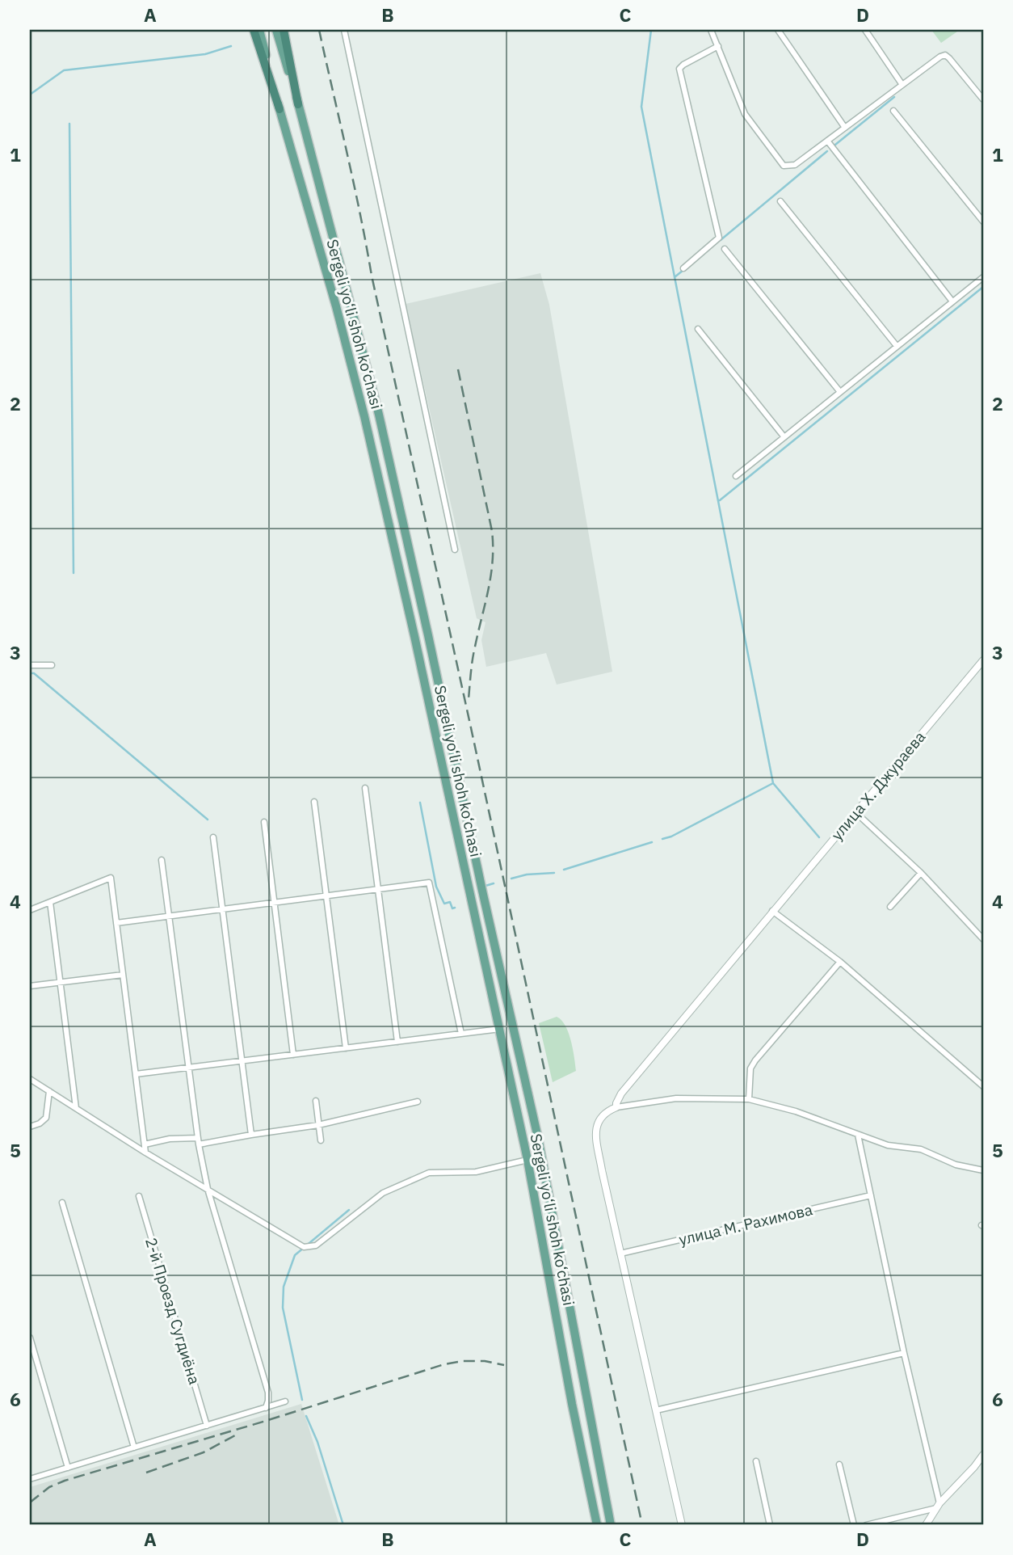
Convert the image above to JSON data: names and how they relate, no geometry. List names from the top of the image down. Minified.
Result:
{"streets":{"main road":["Sergeli yo‘li shoh ko‘chasi"],"street":["улица Х. Джураева","улица М. Рахимова","2-й Проезд Сугдиёна"]},"crossings":[["улица Х. Джураева","улица М. Рахимова"]],"grid":{"columns":["A","B","C","D"],"rows":["1","2","3","4","5","6"]}}
